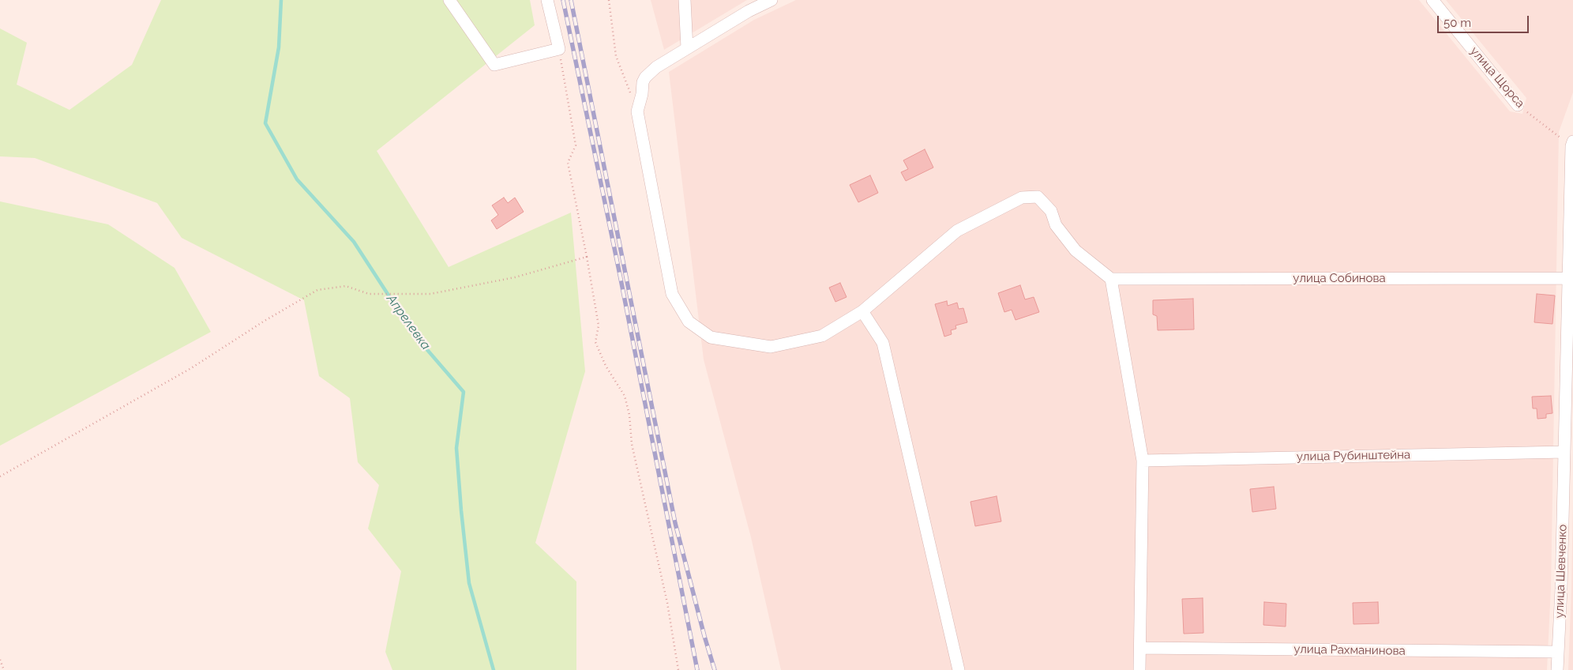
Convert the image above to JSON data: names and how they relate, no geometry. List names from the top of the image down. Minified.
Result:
{"streets":{"street":["улица Щорса","улица Собинова","улица Рубинштейна","улица Шевченко","улица Рахманинова"]},"crossings":[["улица Щорса","улица Шевченко"],["улица Собинова","улица Шевченко"],["улица Рубинштейна","улица Шевченко"],["улица Шевченко","улица Рахманинова"]],"water":["Апрелевка"],"scale_bar":"50 m"}
